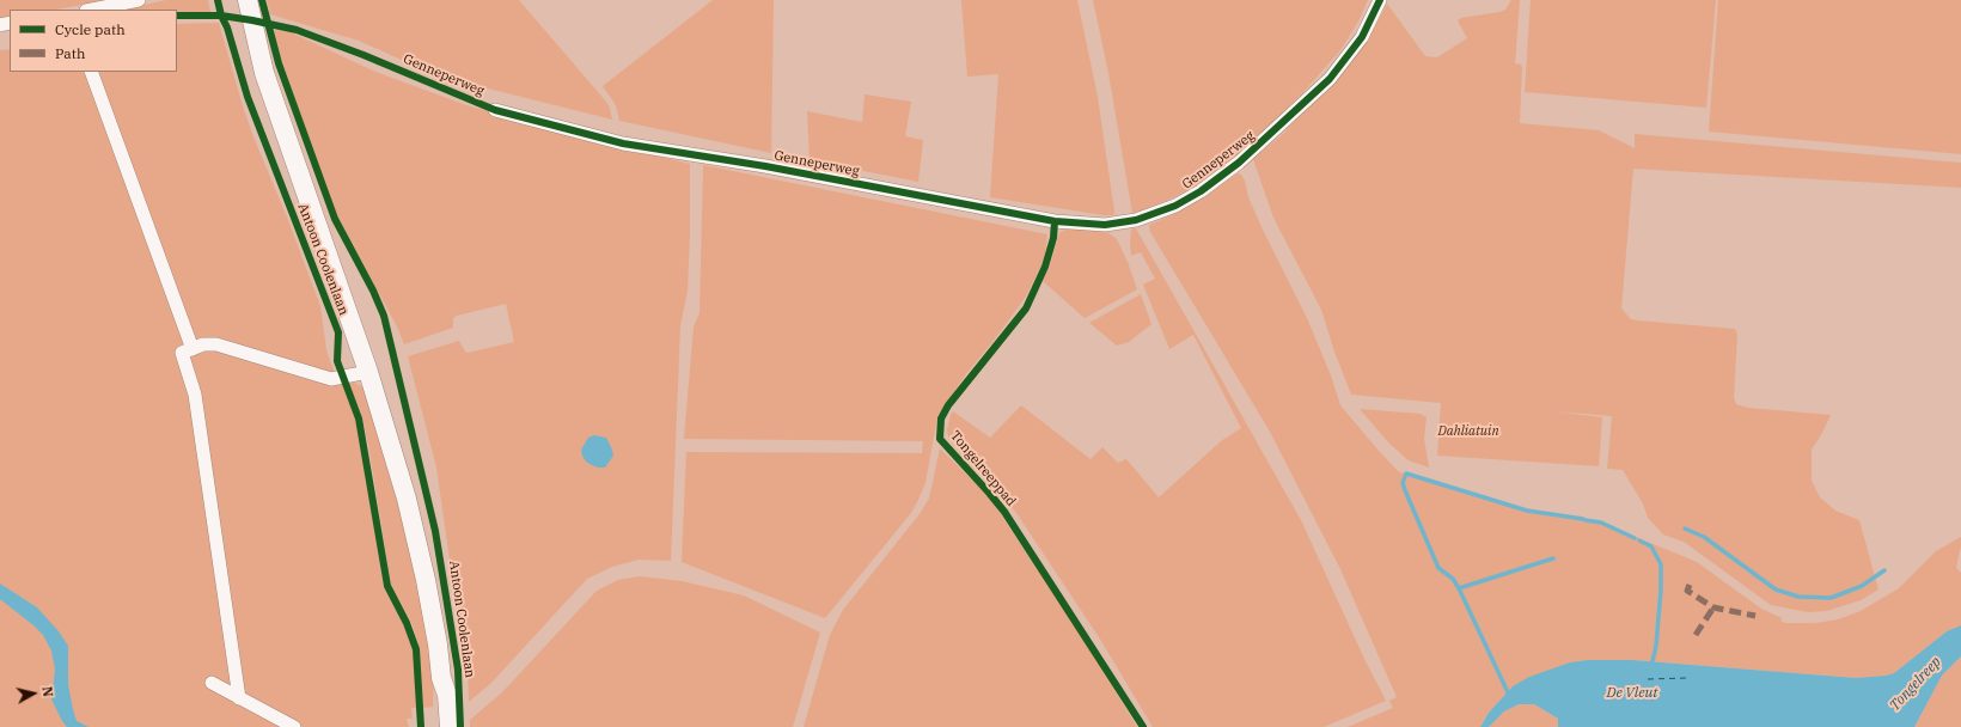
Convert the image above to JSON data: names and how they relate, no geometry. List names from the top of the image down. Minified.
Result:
{"streets":{"main road":["Antoon Coolenlaan"],"street":["Genneperweg"],"cycle path":["Tongelreeppad"]},"water":["Tongelreep","De Vleut"],"parks":["Dahliatuin"],"legend":["Cycle path","Path"],"north":"right"}
